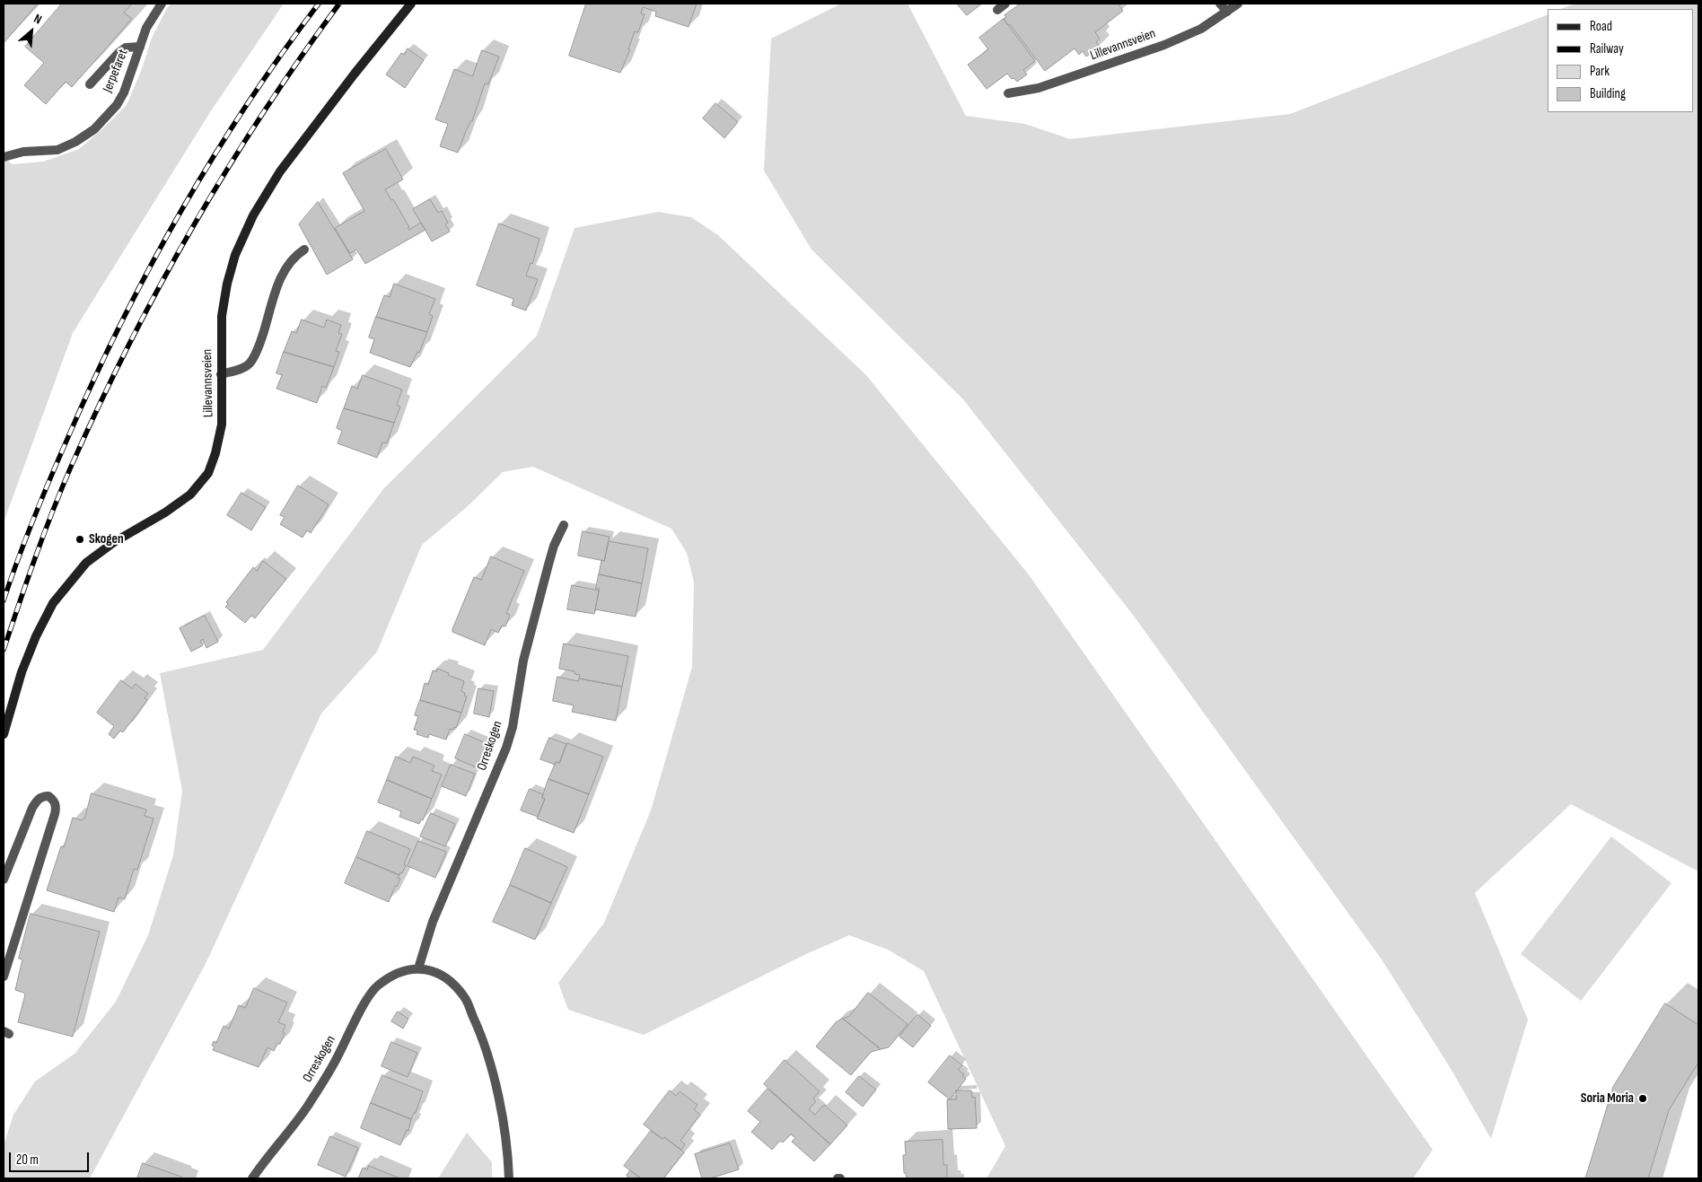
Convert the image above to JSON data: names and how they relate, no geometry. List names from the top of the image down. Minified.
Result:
{"streets":{"street":["Lillevannsveien","Jerpefaret","Orreskogen"]},"places":["Skogen","Soria Moria"],"legend":["Road","Railway","Park","Building"],"scale_bar":"20 m","north":"top right"}
